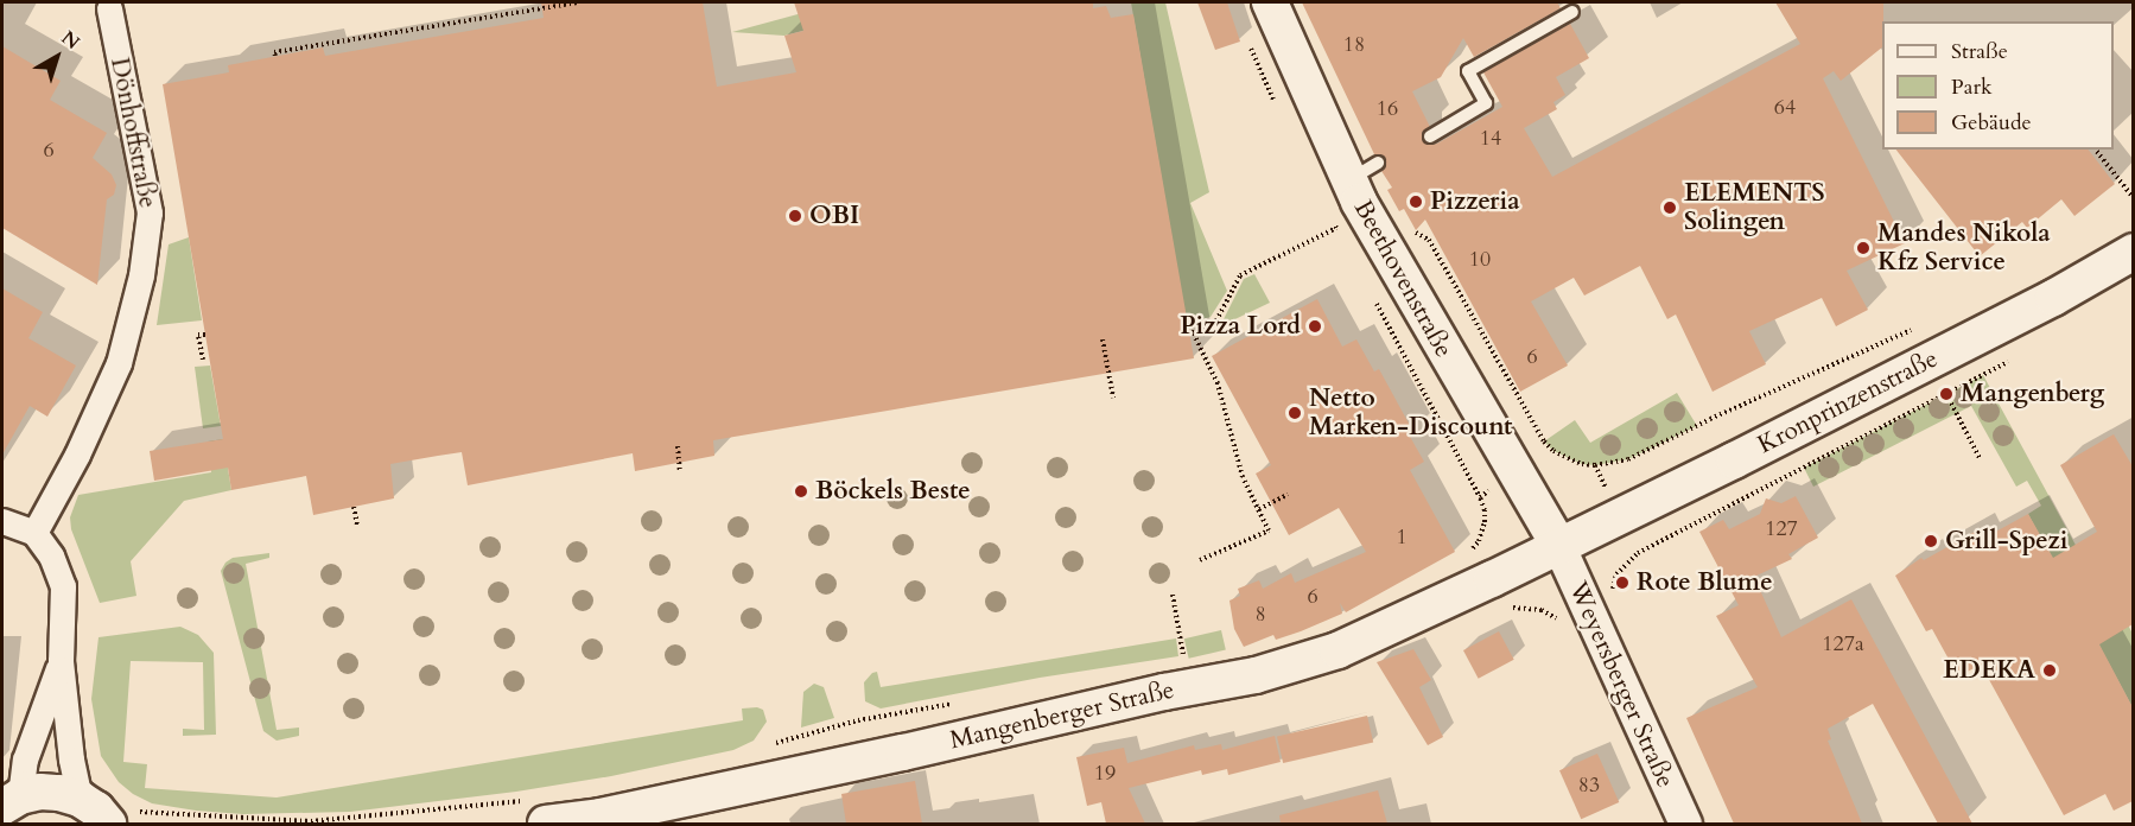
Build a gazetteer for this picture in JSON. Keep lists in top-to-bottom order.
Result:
{
  "streets": {
    "main road": ["Beethovenstraße", "Kronprinzenstraße", "Mangenberger Straße"],
    "street": ["Dönhoffstraße", "Weyersberger Straße"]
  },
  "crossings": [
    ["Beethovenstraße", "Kronprinzenstraße"],
    ["Beethovenstraße", "Weyersberger Straße"],
    ["Beethovenstraße", "Mangenberger Straße"],
    ["Kronprinzenstraße", "Weyersberger Straße"],
    ["Kronprinzenstraße", "Mangenberger Straße"],
    ["Weyersberger Straße", "Mangenberger Straße"]
  ],
  "places": [
    "Pizzeria",
    "ELEMENTS Solingen",
    "OBI",
    "Mandes Nikola Kfz Service",
    "Pizza Lord",
    "Mangenberg",
    "Netto Marken-Discount",
    "Böckels Beste",
    "Grill-Spezi",
    "Rote Blume",
    "EDEKA"
  ],
  "house_numbers": [
    "18",
    "64",
    "16",
    "14",
    "6",
    "10",
    "6",
    "127",
    "1",
    "6",
    "8",
    "127a",
    "19",
    "83"
  ],
  "legend": ["Straße", "Park", "Gebäude"],
  "north": "top right"
}
